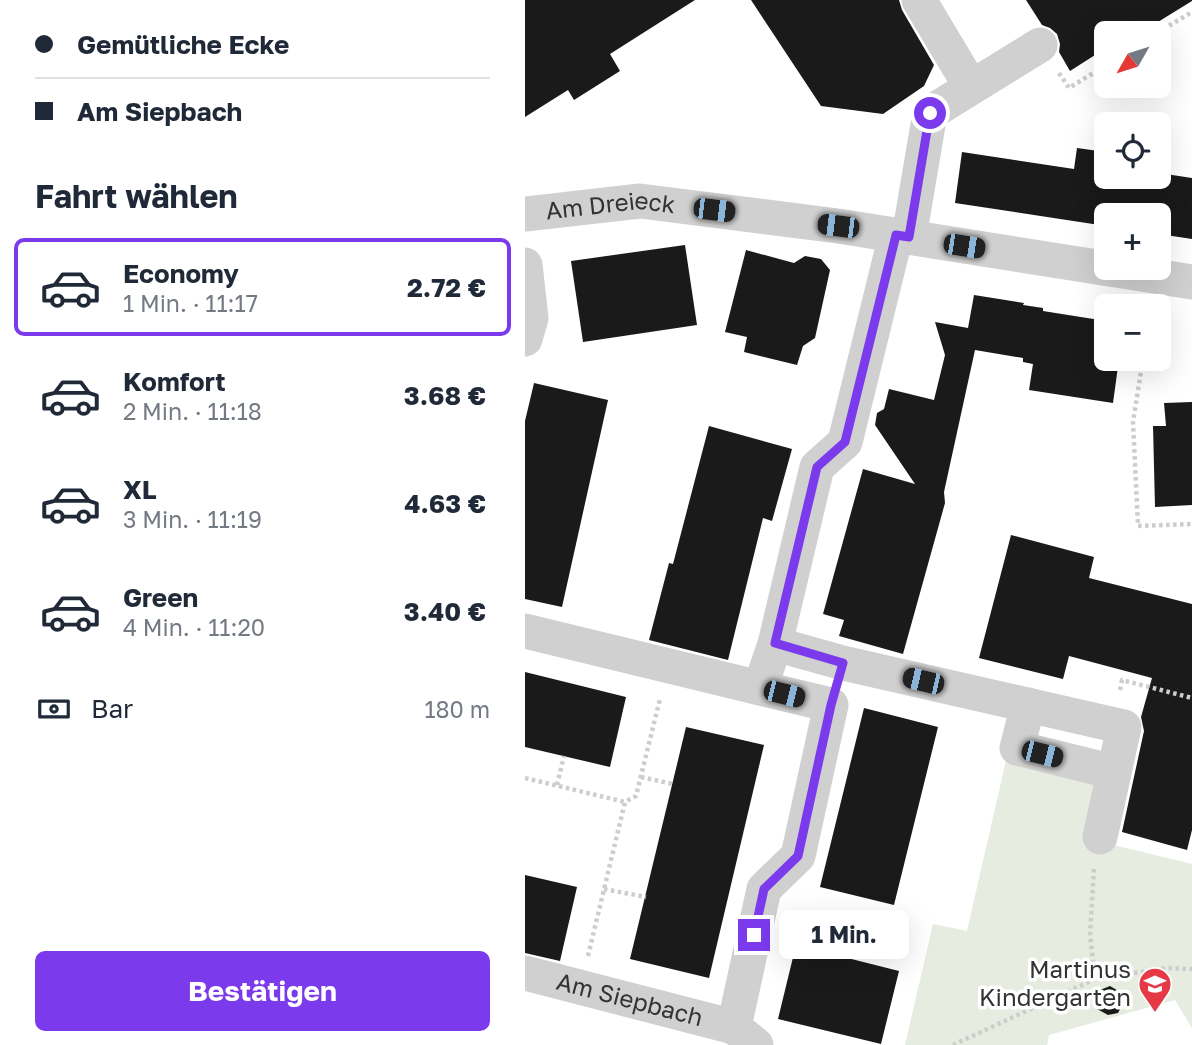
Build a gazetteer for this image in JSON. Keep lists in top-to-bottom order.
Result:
{
  "streets": {
    "street": ["Am Dreieck", "Am Siepbach"]
  },
  "places": {
    "school or university": ["Martinus Kindergarten"]
  },
  "north": "bottom left",
  "page": {
    "banner": ["Gemütliche Ecke", "Am Siepbach"],
    "map_buttons": ["+", "−"],
    "heading": "Fahrt wählen",
    "list": [
      {
        "name": "Economy",
        "note": "1 Min. · 11:17",
        "value": "2.72 €"
      },
      {
        "name": "Komfort",
        "note": "2 Min. · 11:18",
        "value": "3.68 €"
      },
      {
        "name": "XL",
        "note": "3 Min. · 11:19",
        "value": "4.63 €"
      },
      {
        "name": "Green",
        "note": "4 Min. · 11:20",
        "value": "3.40 €"
      }
    ],
    "pay": ["Bar", "180 m"],
    "bubble": "1 Min.",
    "buttons": "Bestätigen"
  }
}
